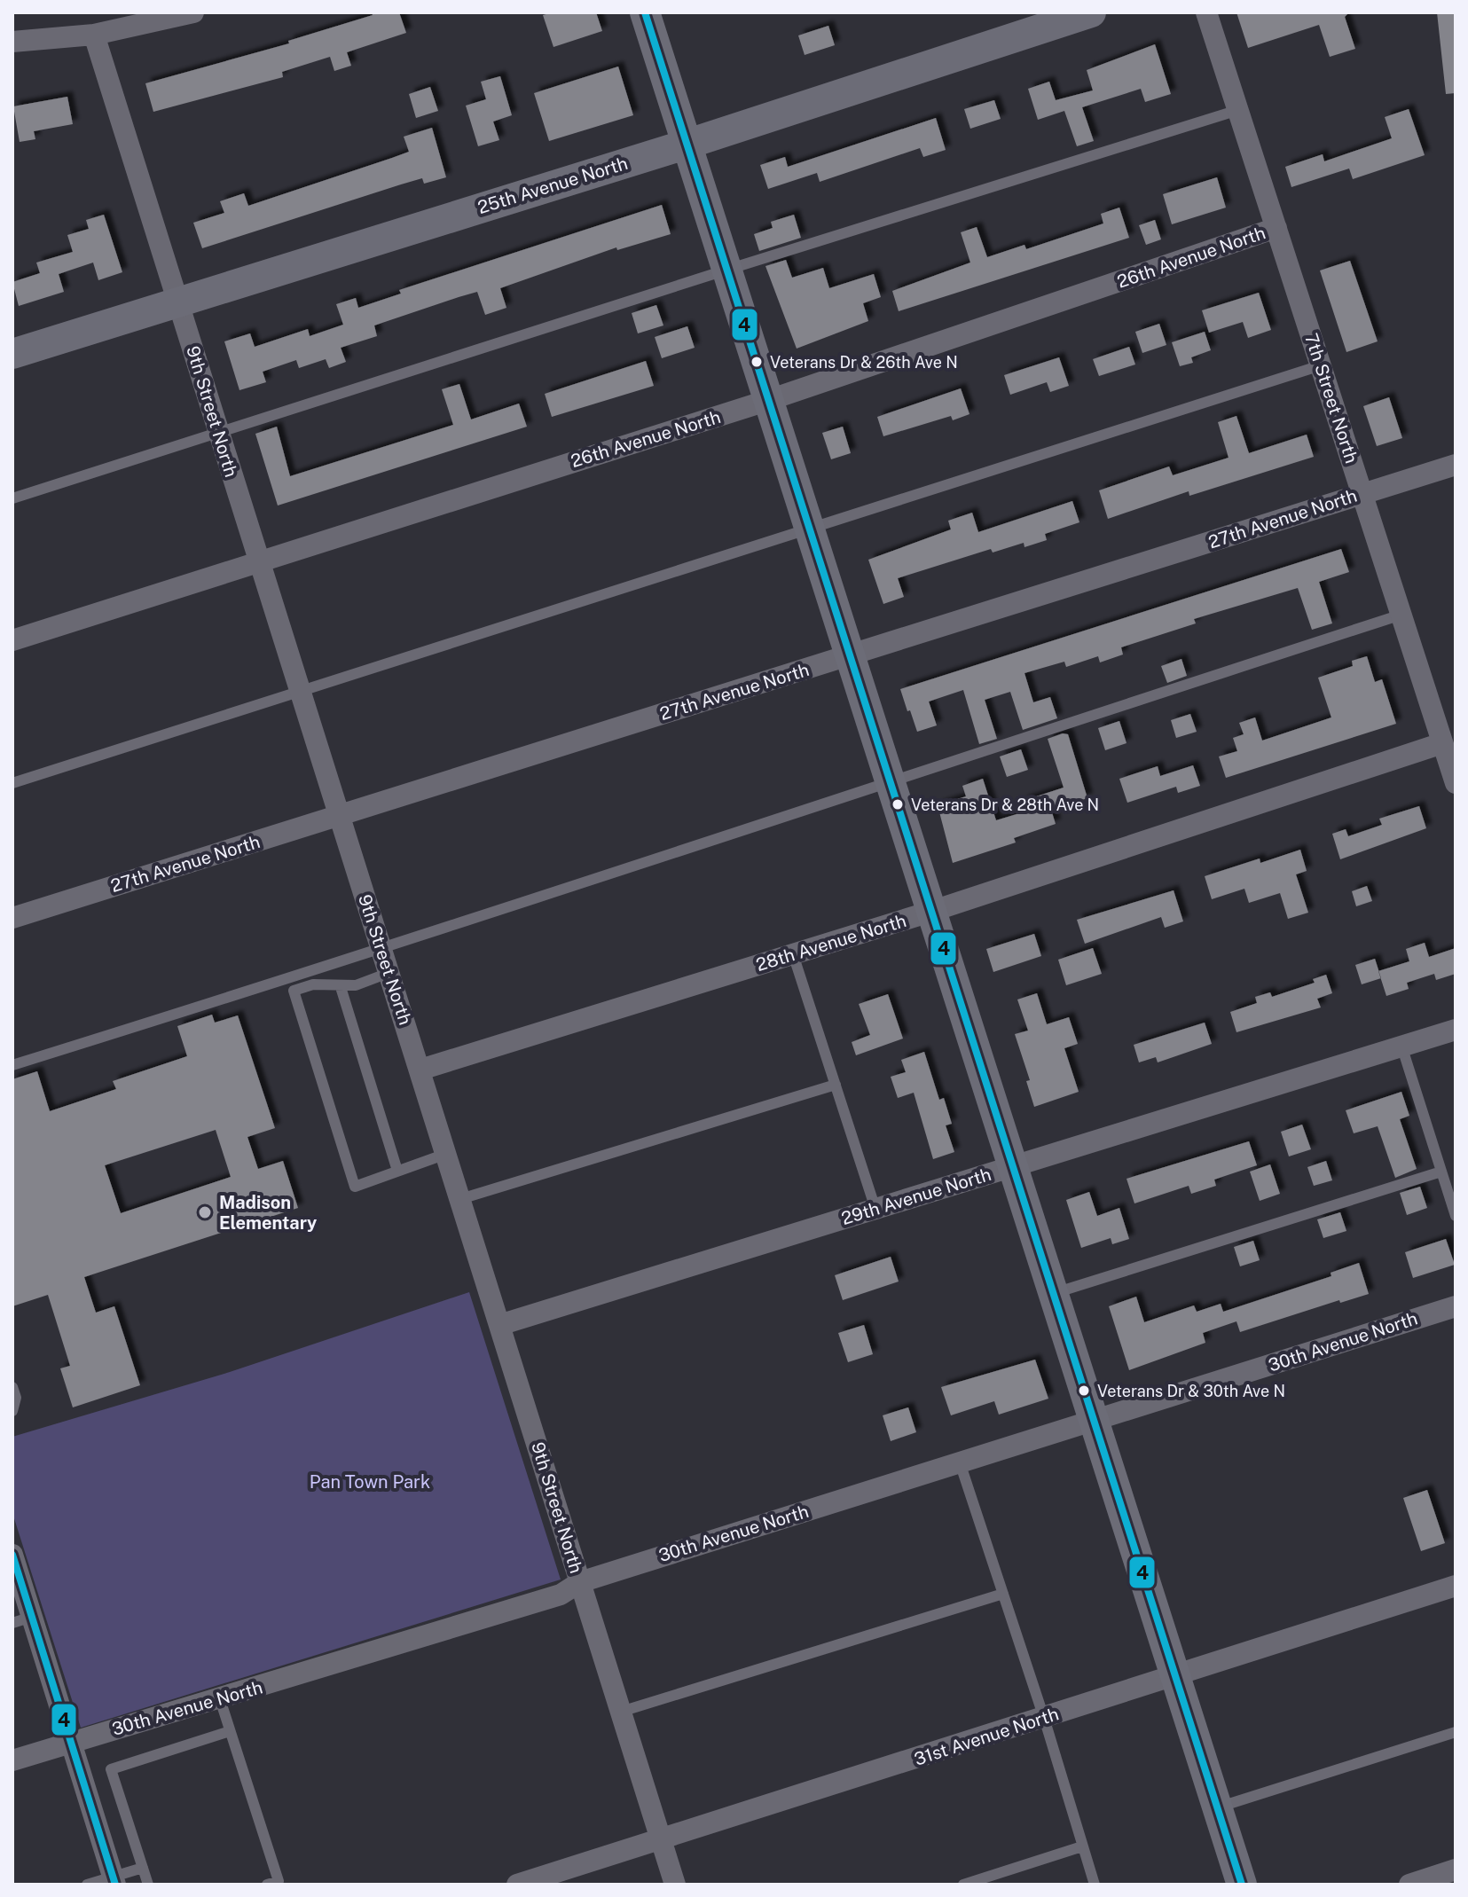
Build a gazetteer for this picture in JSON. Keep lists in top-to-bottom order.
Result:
{
  "streets": {
    "main road": ["25th Avenue North"],
    "street": [
      "26th Avenue North",
      "7th Street North",
      "9th Street North",
      "27th Avenue North",
      "28th Avenue North",
      "29th Avenue North",
      "30th Avenue North",
      "31st Avenue North"
    ]
  },
  "crossings": [
    ["25th Avenue North", "9th Street North"],
    ["26th Avenue North", "7th Street North"],
    ["26th Avenue North", "9th Street North"],
    ["7th Street North", "27th Avenue North"],
    ["7th Street North", "28th Avenue North"],
    ["9th Street North", "27th Avenue North"],
    ["9th Street North", "28th Avenue North"],
    ["9th Street North", "29th Avenue North"],
    ["9th Street North", "30th Avenue North"],
    ["9th Street North", "31st Avenue North"]
  ],
  "parks": ["Pan Town Park"],
  "places": [
    "Veterans Dr & 26th Ave N",
    "Veterans Dr & 28th Ave N",
    "Madison Elementary",
    "Veterans Dr & 30th Ave N"
  ],
  "lines": ["transit line 4"]
}
